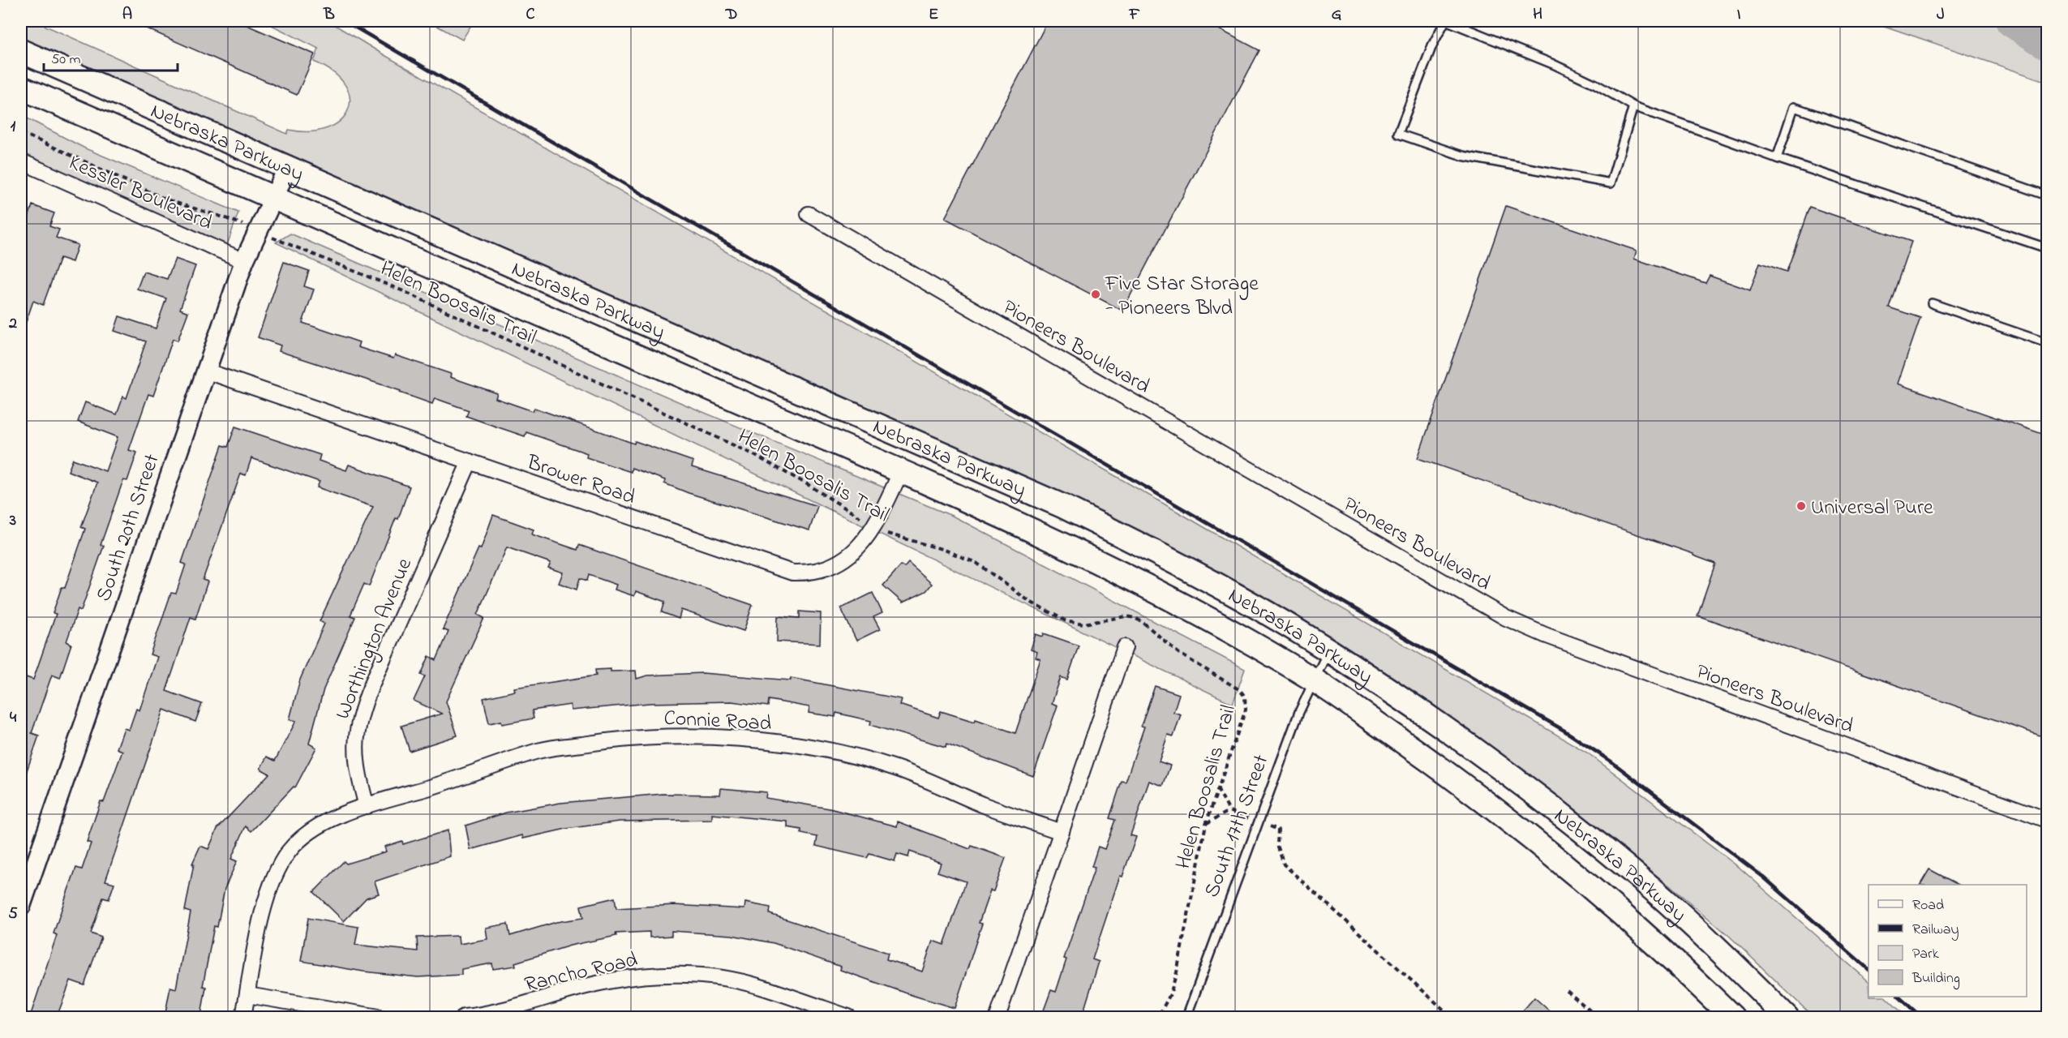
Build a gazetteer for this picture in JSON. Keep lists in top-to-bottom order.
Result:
{
  "streets": {
    "main road": ["Nebraska Parkway"],
    "street": [
      "Kessler Boulevard",
      "Pioneers Boulevard",
      "Brower Road",
      "South 20th Street",
      "Worthington Avenue",
      "Connie Road",
      "Rancho Road"
    ],
    "lane": ["South 17th Street"],
    "path": ["Helen Boosalis Trail"]
  },
  "crossings": [
    ["Nebraska Parkway", "Brower Road"],
    ["Nebraska Parkway", "South 20th Street"],
    ["Nebraska Parkway", "South 17th Street"],
    ["Kessler Boulevard", "South 20th Street"],
    ["Helen Boosalis Trail", "Brower Road"],
    ["Helen Boosalis Trail", "South 20th Street"],
    ["Brower Road", "South 20th Street"],
    ["Brower Road", "Worthington Avenue"],
    ["Worthington Avenue", "Connie Road"]
  ],
  "places": ["Five Star Storage - Pioneers Blvd", "Universal Pure"],
  "legend": [
    "Road",
    "Railway",
    "Park",
    "Building"
  ],
  "scale_bar": "50 m",
  "grid": {
    "columns": [
      "A",
      "B",
      "C",
      "D",
      "E",
      "F",
      "G",
      "H",
      "I",
      "J"
    ],
    "rows": [
      "1",
      "2",
      "3",
      "4",
      "5"
    ]
  }
}
